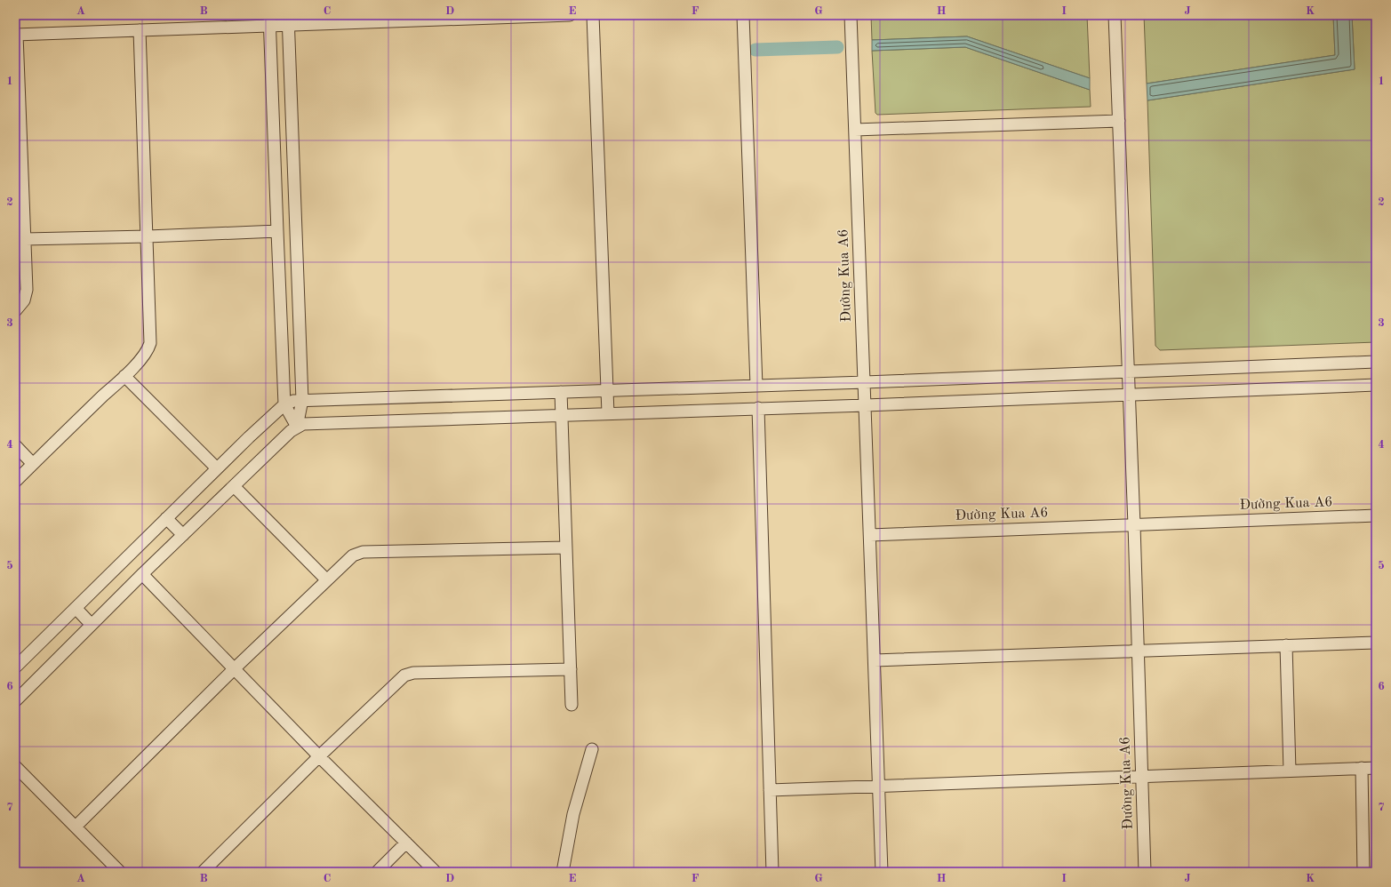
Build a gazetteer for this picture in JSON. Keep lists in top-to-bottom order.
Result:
{
  "streets": {
    "street": ["Đường Kua A6"]
  },
  "grid": {
    "columns": [
      "A",
      "B",
      "C",
      "D",
      "E",
      "F",
      "G",
      "H",
      "I",
      "J",
      "K"
    ],
    "rows": [
      "1",
      "2",
      "3",
      "4",
      "5",
      "6",
      "7"
    ]
  }
}
